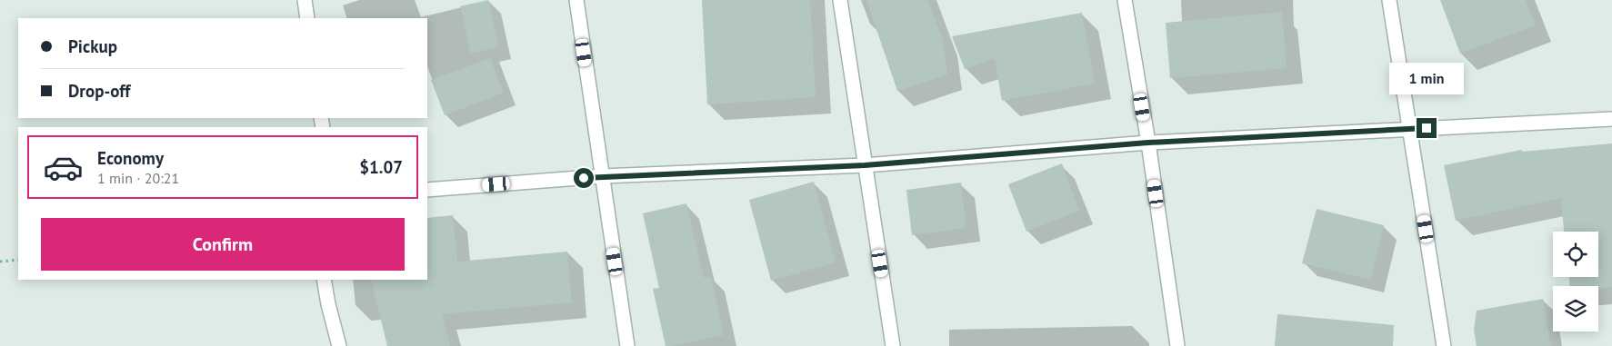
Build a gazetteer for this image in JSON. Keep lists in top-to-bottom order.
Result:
{
  "page": {
    "banner": ["Pickup", "Drop-off"],
    "bubble": "1 min",
    "list": [
      {
        "name": "Economy",
        "note": "1 min · 20:21",
        "value": "$1.07"
      }
    ],
    "buttons": "Confirm"
  }
}
